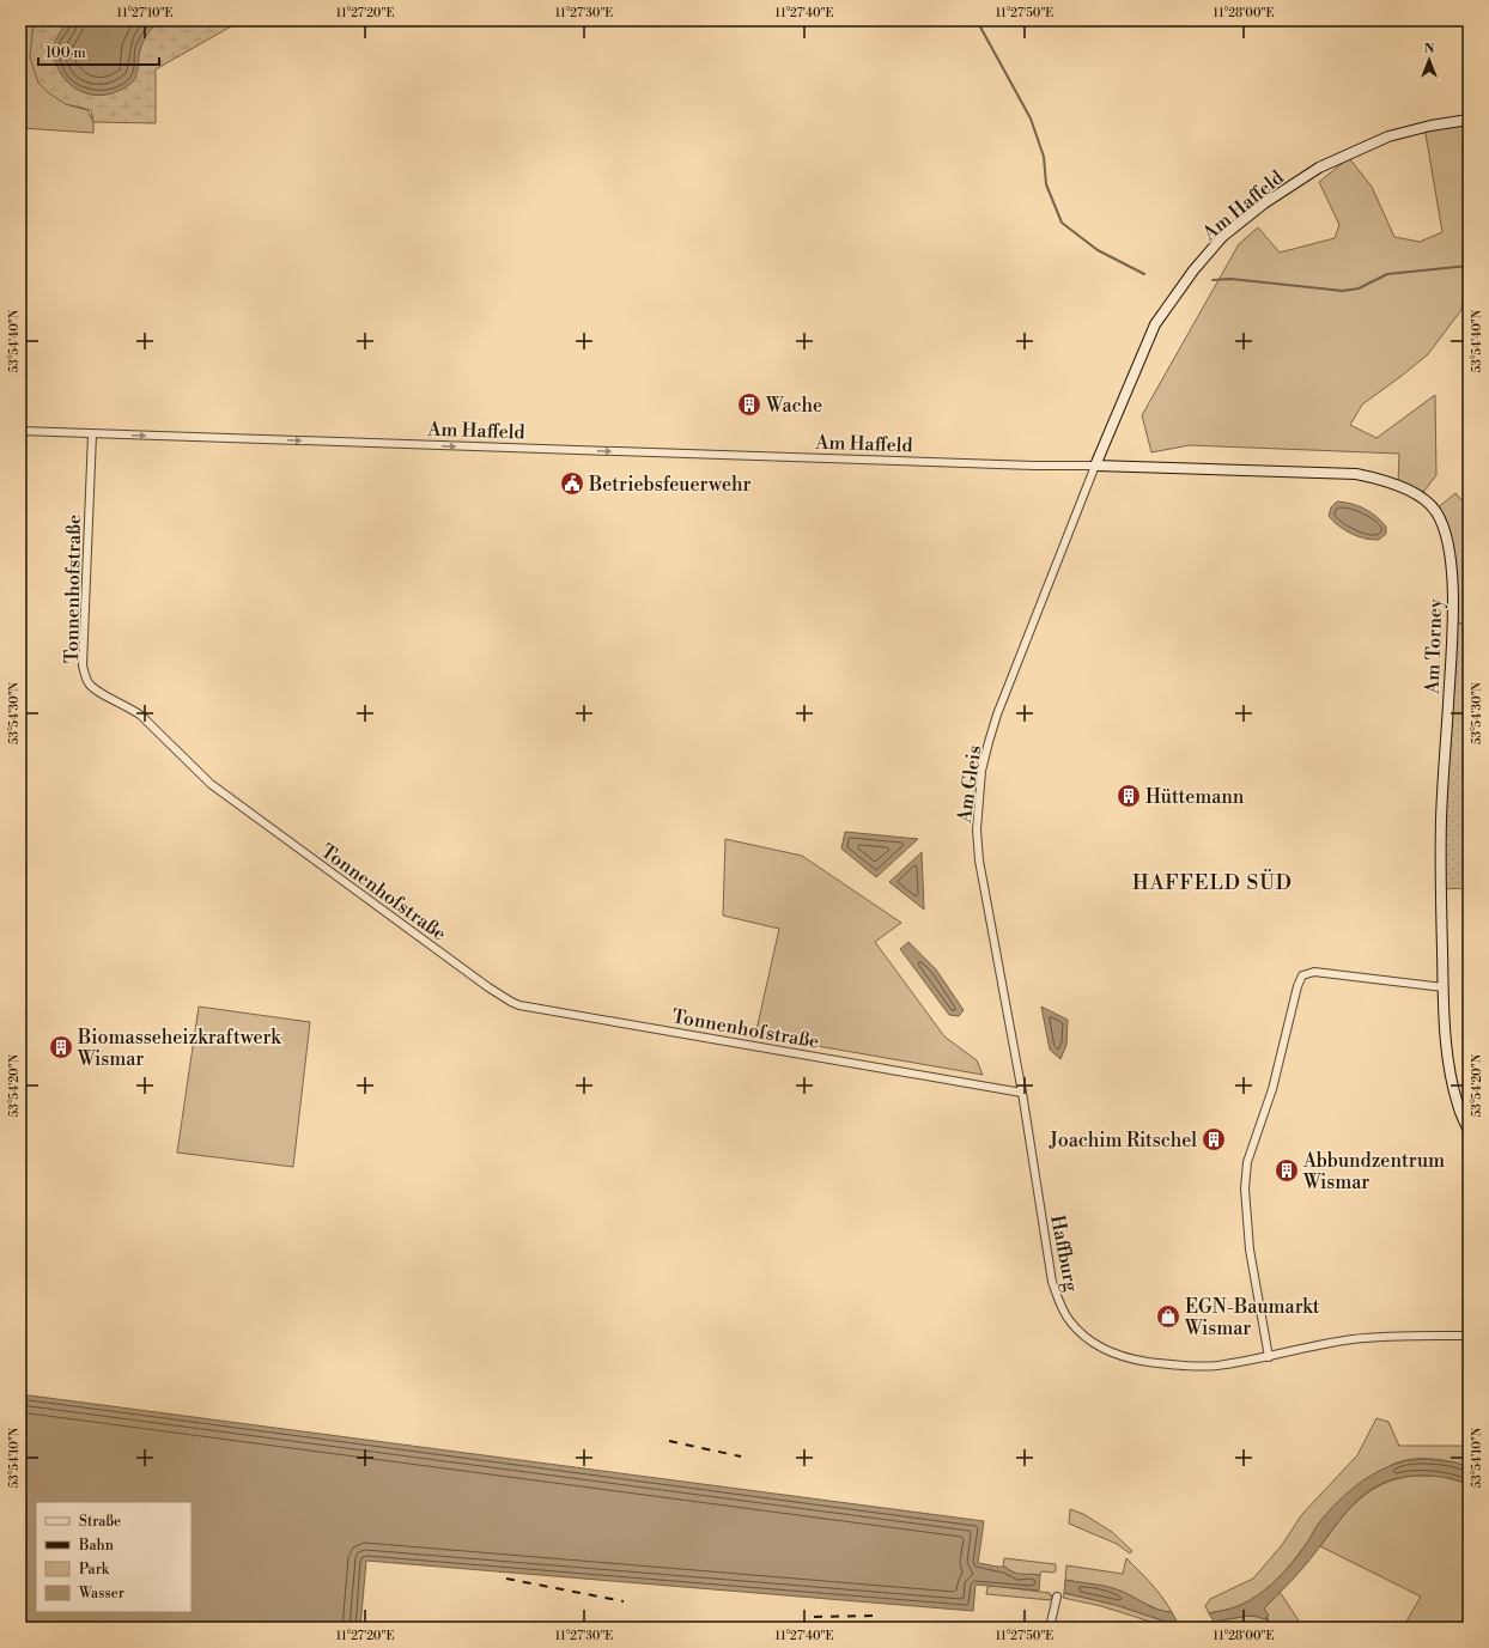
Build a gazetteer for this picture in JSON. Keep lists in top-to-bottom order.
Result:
{
  "streets": {
    "street": [
      "Am Haffeld",
      "Tonnenhofstraße",
      "Am Torney",
      "Am Gleis",
      "Haffburg"
    ]
  },
  "crossings": [
    ["Am Haffeld", "Tonnenhofstraße"],
    ["Am Haffeld", "Am Torney"],
    ["Am Haffeld", "Am Gleis"],
    ["Tonnenhofstraße", "Am Gleis"],
    ["Tonnenhofstraße", "Haffburg"],
    ["Am Torney", "Am Gleis"],
    ["Am Gleis", "Haffburg"]
  ],
  "one_way": ["Am Haffeld"],
  "districts": ["HAFFELD SÜD"],
  "places": {
    "building": [
      "Wache",
      "Hüttemann",
      "Biomasseheizkraftwerk Wismar",
      "Joachim Ritschel",
      "Abbundzentrum Wismar"
    ],
    "public building": ["Betriebsfeuerwehr"],
    "shop": ["EGN-Baumarkt Wismar"]
  },
  "legend": [
    "Straße",
    "Bahn",
    "Park",
    "Wasser"
  ],
  "scale_bar": "100 m",
  "north": "top",
  "coordinates": [
    "11°27'10\"E",
    "11°27'20\"E",
    "11°27'30\"E",
    "11°27'40\"E",
    "11°27'50\"E",
    "11°28'00\"E",
    "53°54'40\"N",
    "53°54'30\"N",
    "53°54'20\"N",
    "53°54'10\"N"
  ]
}
